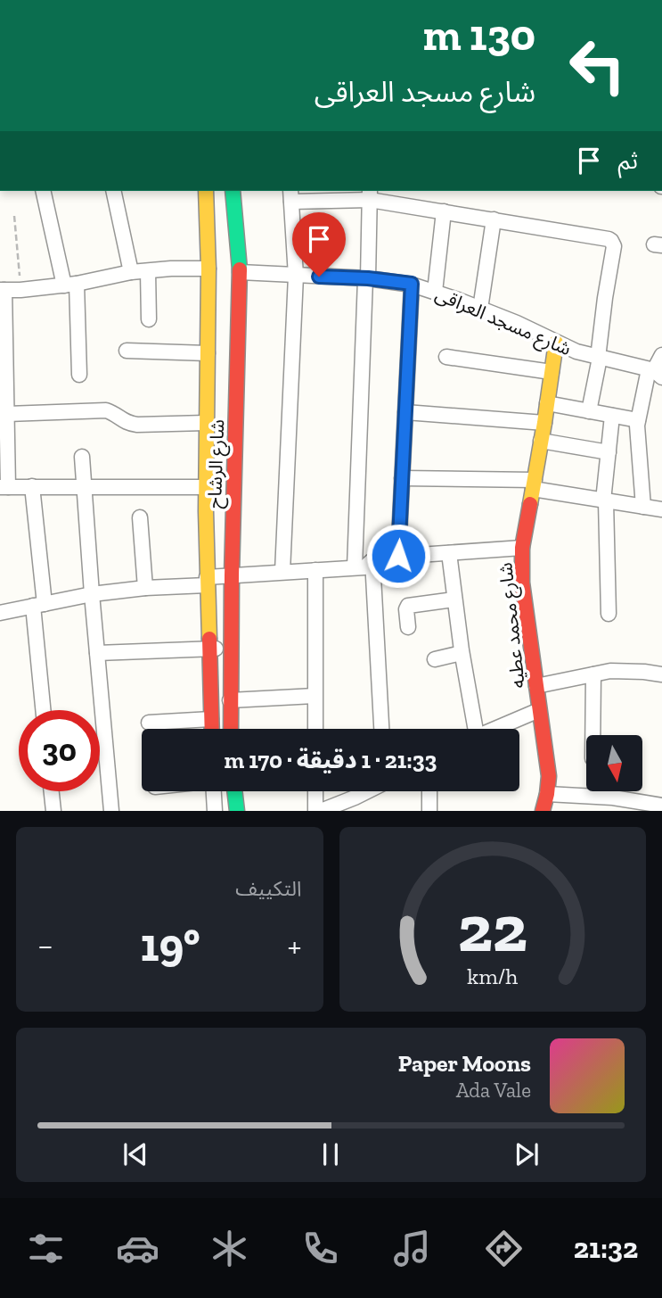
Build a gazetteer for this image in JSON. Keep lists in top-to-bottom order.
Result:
{
  "streets": {
    "street": ["شارع مسجد العراقى", "شارع الرشاح", "شارع محمد عطيه"]
  },
  "crossings": [
    ["شارع مسجد العراقى", "شارع الرشاح"],
    ["شارع مسجد العراقى", "شارع محمد عطيه"]
  ],
  "north": "bottom",
  "page": {
    "turn": ["130 m", "شارع مسجد العراقى"],
    "then": "ثم",
    "limit": "30",
    "trip": "21:33 · 1 دقيقة · 170 m",
    "tile": "التكييف",
    "heat": ["−", "19°", "+"],
    "song": ["Paper Moons", "Ada Vale"],
    "tabs": "21:32",
    "gauge": ["22", "km/h"]
  }
}
